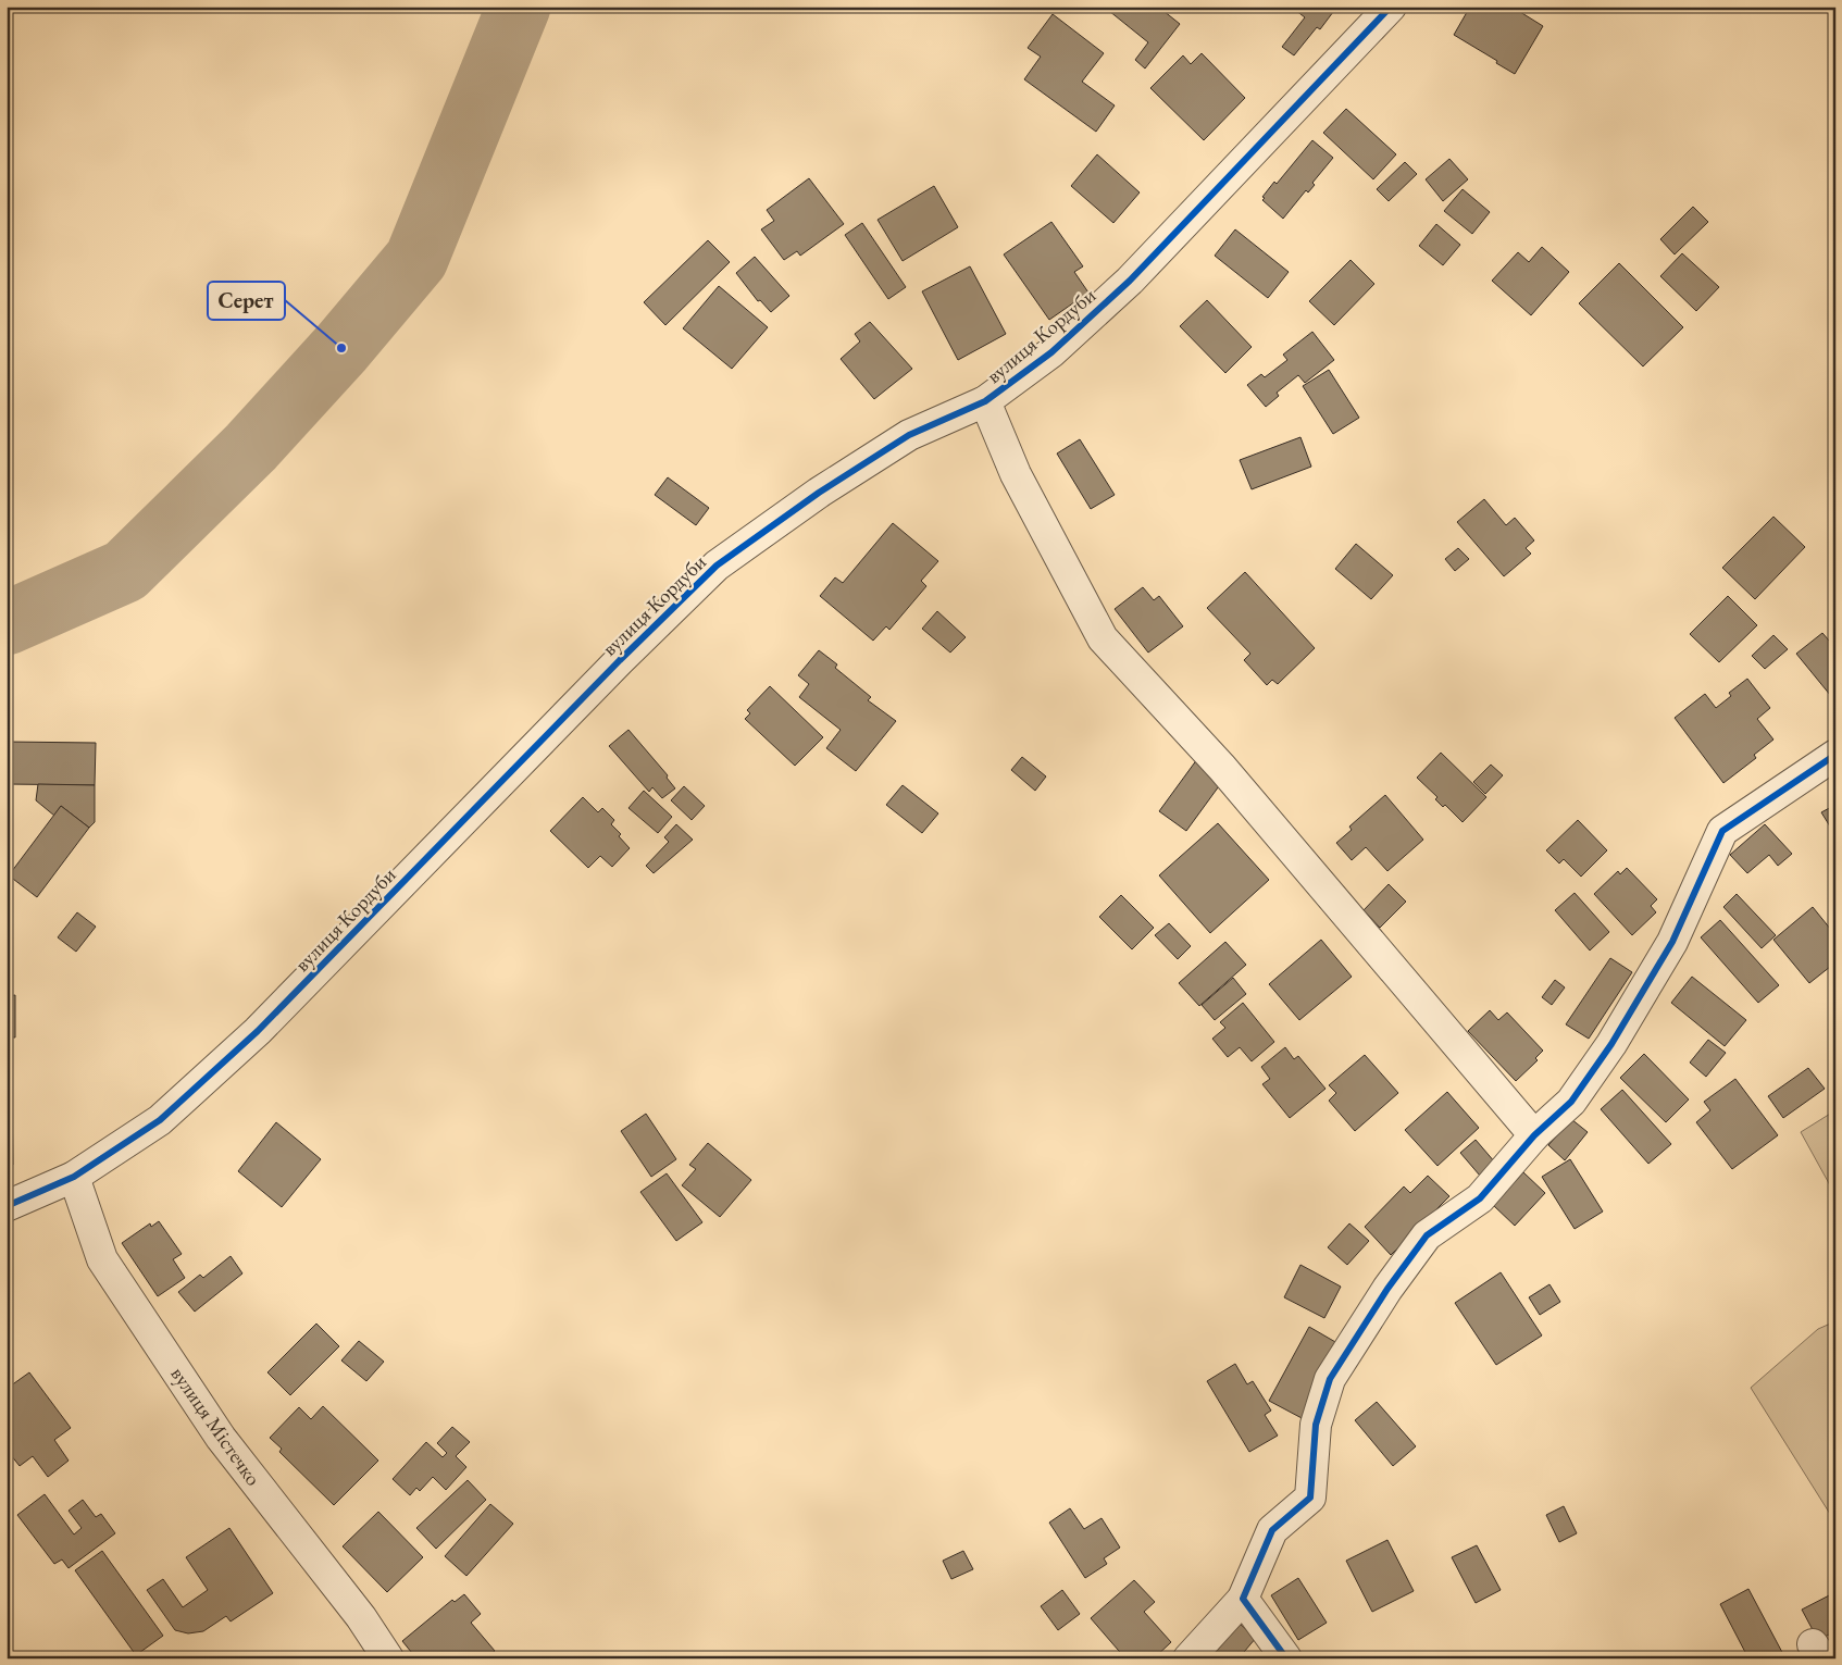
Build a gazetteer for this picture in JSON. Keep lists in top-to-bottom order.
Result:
{
  "streets": {
    "street": ["вулиця Кордуби", "вулиця Містечко"]
  },
  "crossings": [
    ["вулиця Кордуби", "вулиця Містечко"]
  ],
  "places": ["Серет"]
}
